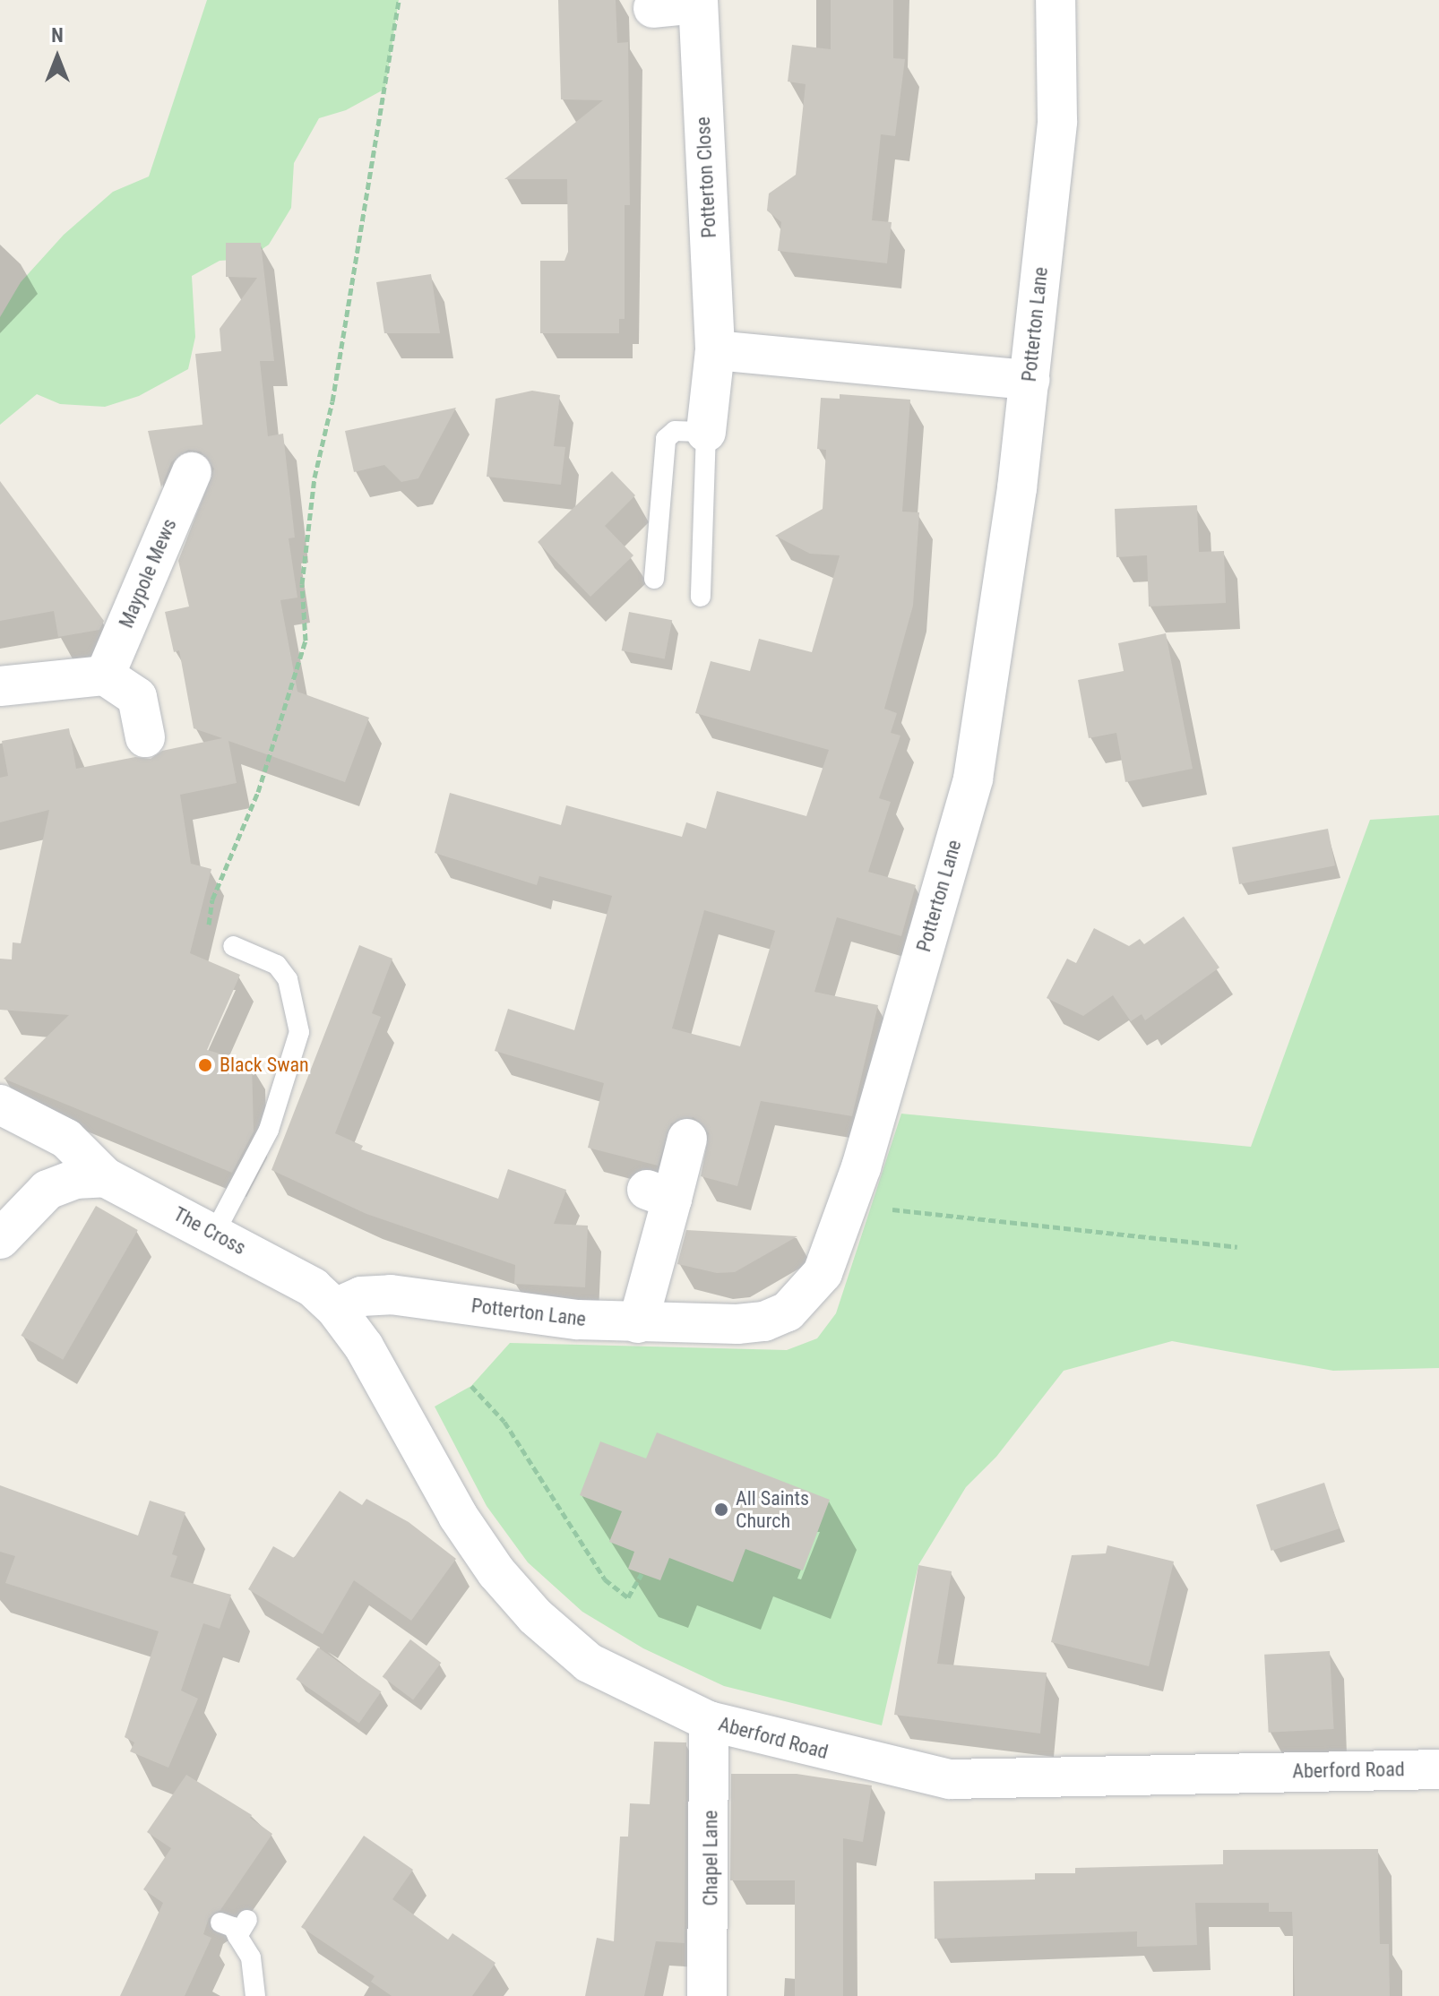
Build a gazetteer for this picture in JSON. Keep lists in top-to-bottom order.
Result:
{
  "streets": {
    "street": [
      "Potterton Close",
      "Potterton Lane",
      "Maypole Mews",
      "The Cross",
      "Aberford Road",
      "Chapel Lane"
    ]
  },
  "crossings": [
    ["Potterton Lane", "The Cross"],
    ["Potterton Lane", "Aberford Road"],
    ["The Cross", "Aberford Road"],
    ["Aberford Road", "Chapel Lane"]
  ],
  "places": ["Black Swan", "All Saints Church"],
  "north": "top"
}
